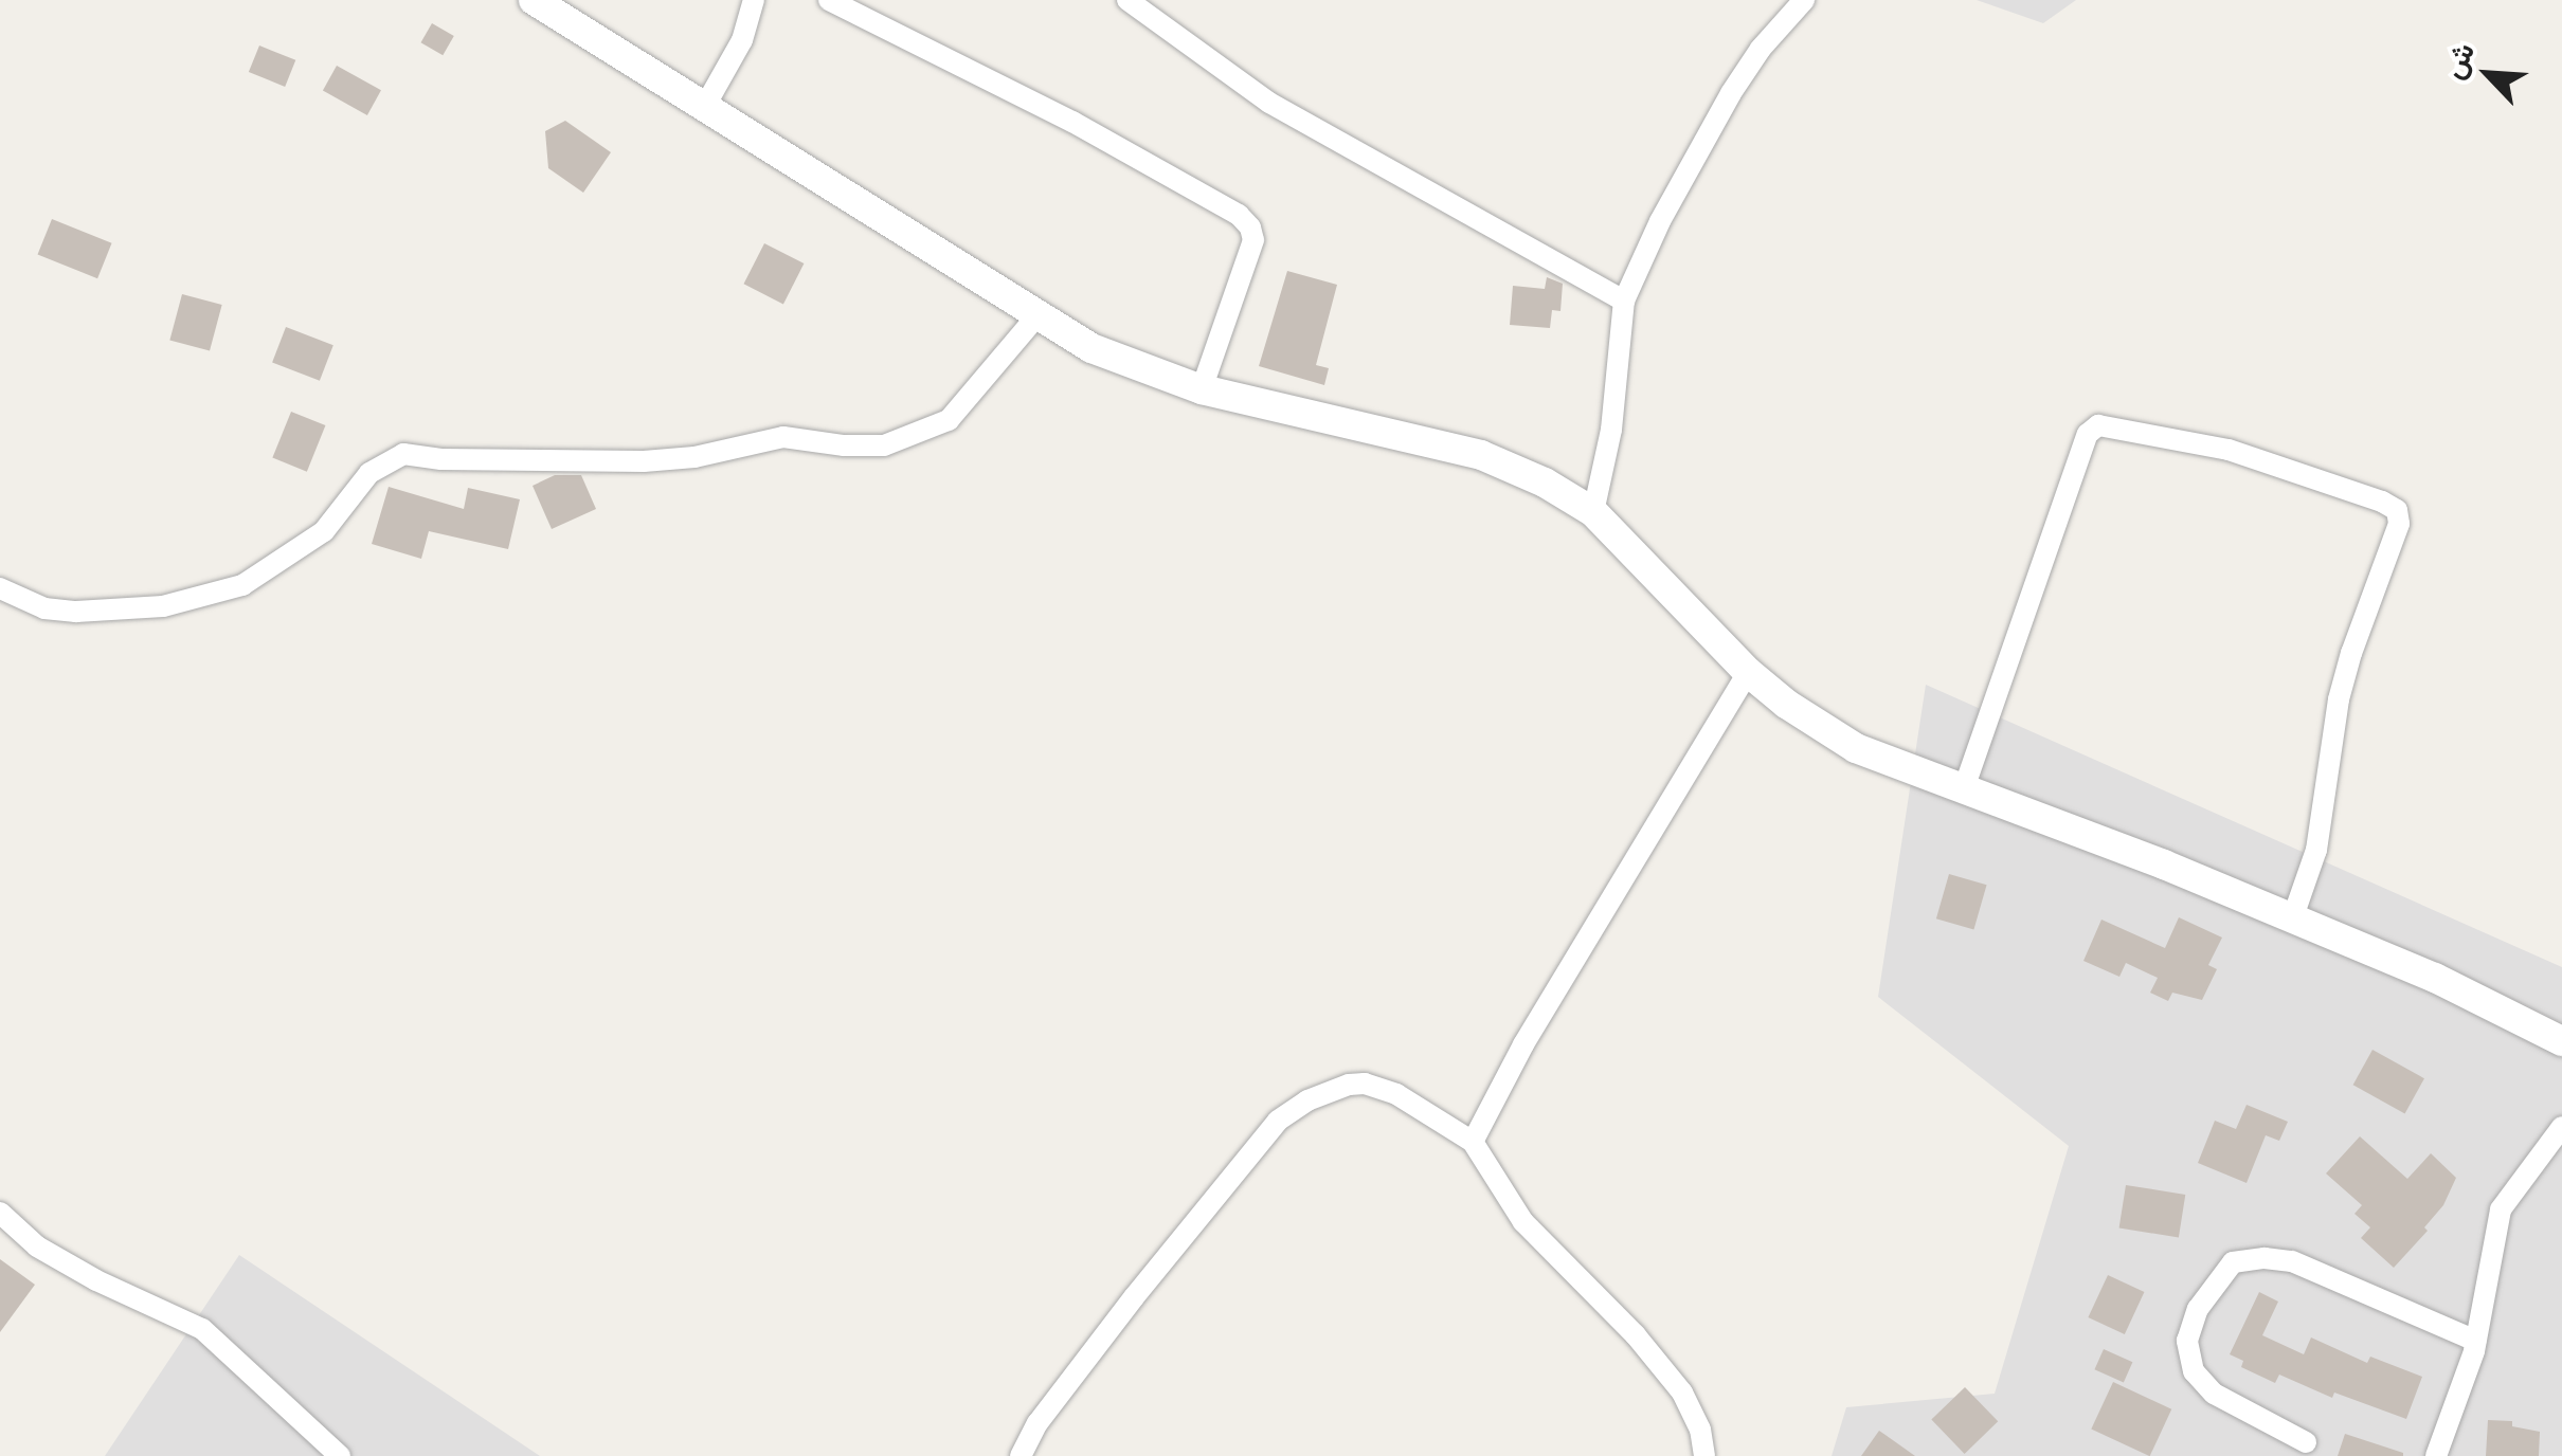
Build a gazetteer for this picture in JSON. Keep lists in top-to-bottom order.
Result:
{
  "north": "top left"
}
